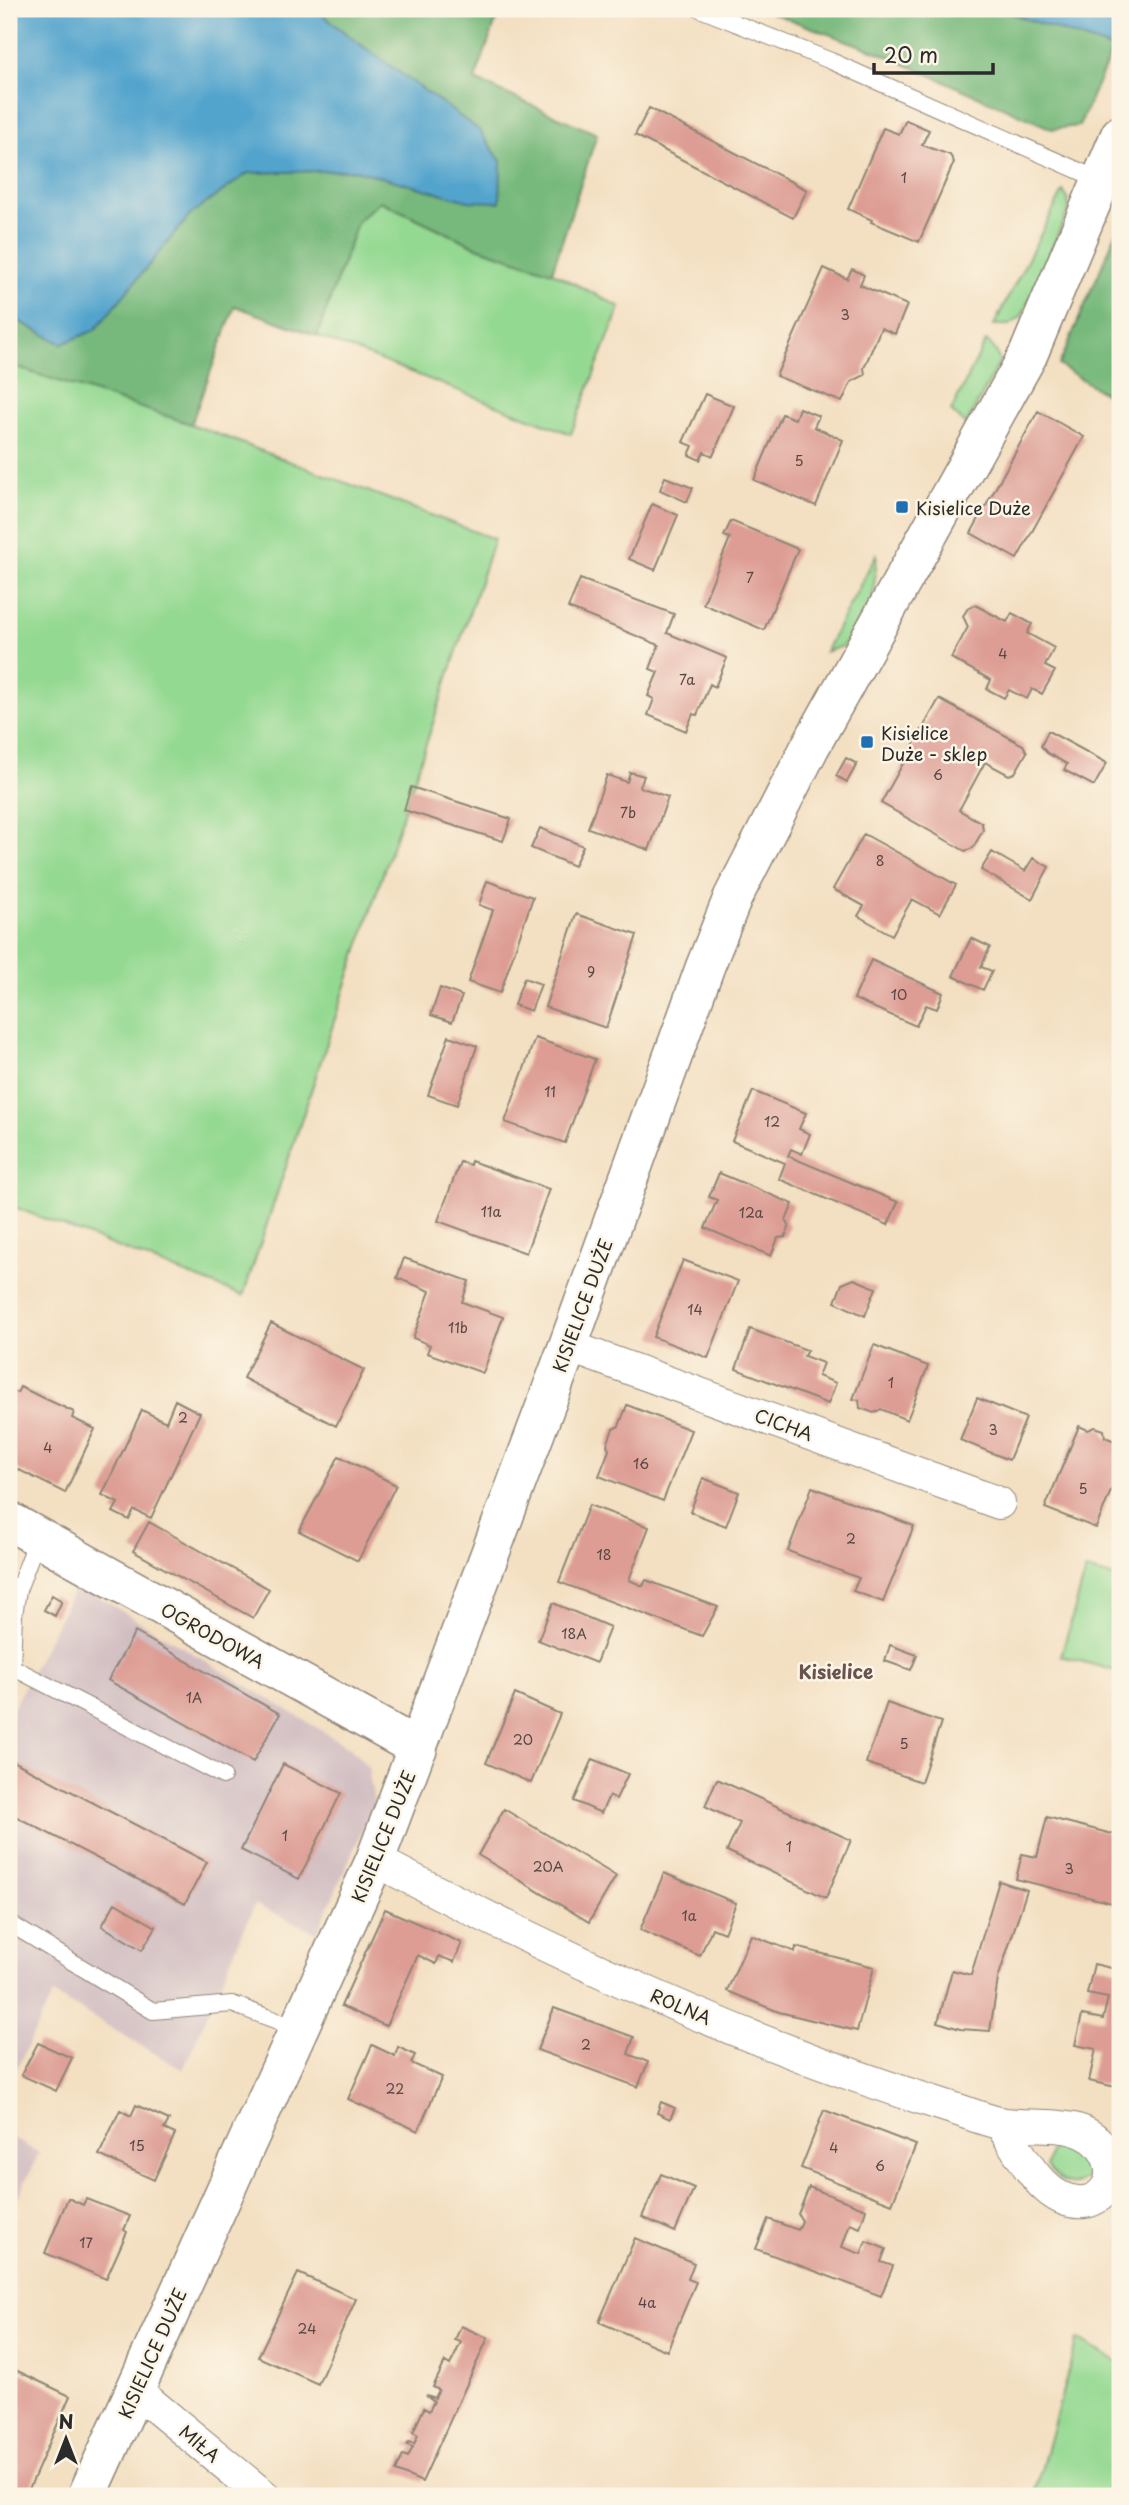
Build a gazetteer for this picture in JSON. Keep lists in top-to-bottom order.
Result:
{
  "streets": {
    "street": [
      "KISIELICE DUŻE",
      "CICHA",
      "OGRODOWA",
      "ROLNA",
      "MIŁA"
    ]
  },
  "crossings": [
    ["KISIELICE DUŻE", "CICHA"],
    ["KISIELICE DUŻE", "OGRODOWA"],
    ["KISIELICE DUŻE", "ROLNA"],
    ["KISIELICE DUŻE", "MIŁA"]
  ],
  "districts": ["Kisielice"],
  "places": {
    "transit": ["Kisielice Duże", "Kisielice Duże - sklep"]
  },
  "house_numbers": [
    "1",
    "3",
    "5",
    "7",
    "4",
    "7a",
    "6",
    "7b",
    "8",
    "9",
    "10",
    "11",
    "12",
    "11a",
    "12a",
    "14",
    "11b",
    "1",
    "2",
    "3",
    "4",
    "16",
    "5",
    "2",
    "18",
    "18A",
    "1A",
    "20",
    "5",
    "1",
    "1",
    "20A",
    "3",
    "1a",
    "2",
    "22",
    "15",
    "4",
    "6",
    "17",
    "4a",
    "24"
  ],
  "scale_bar": "20 m",
  "north": "top"
}
